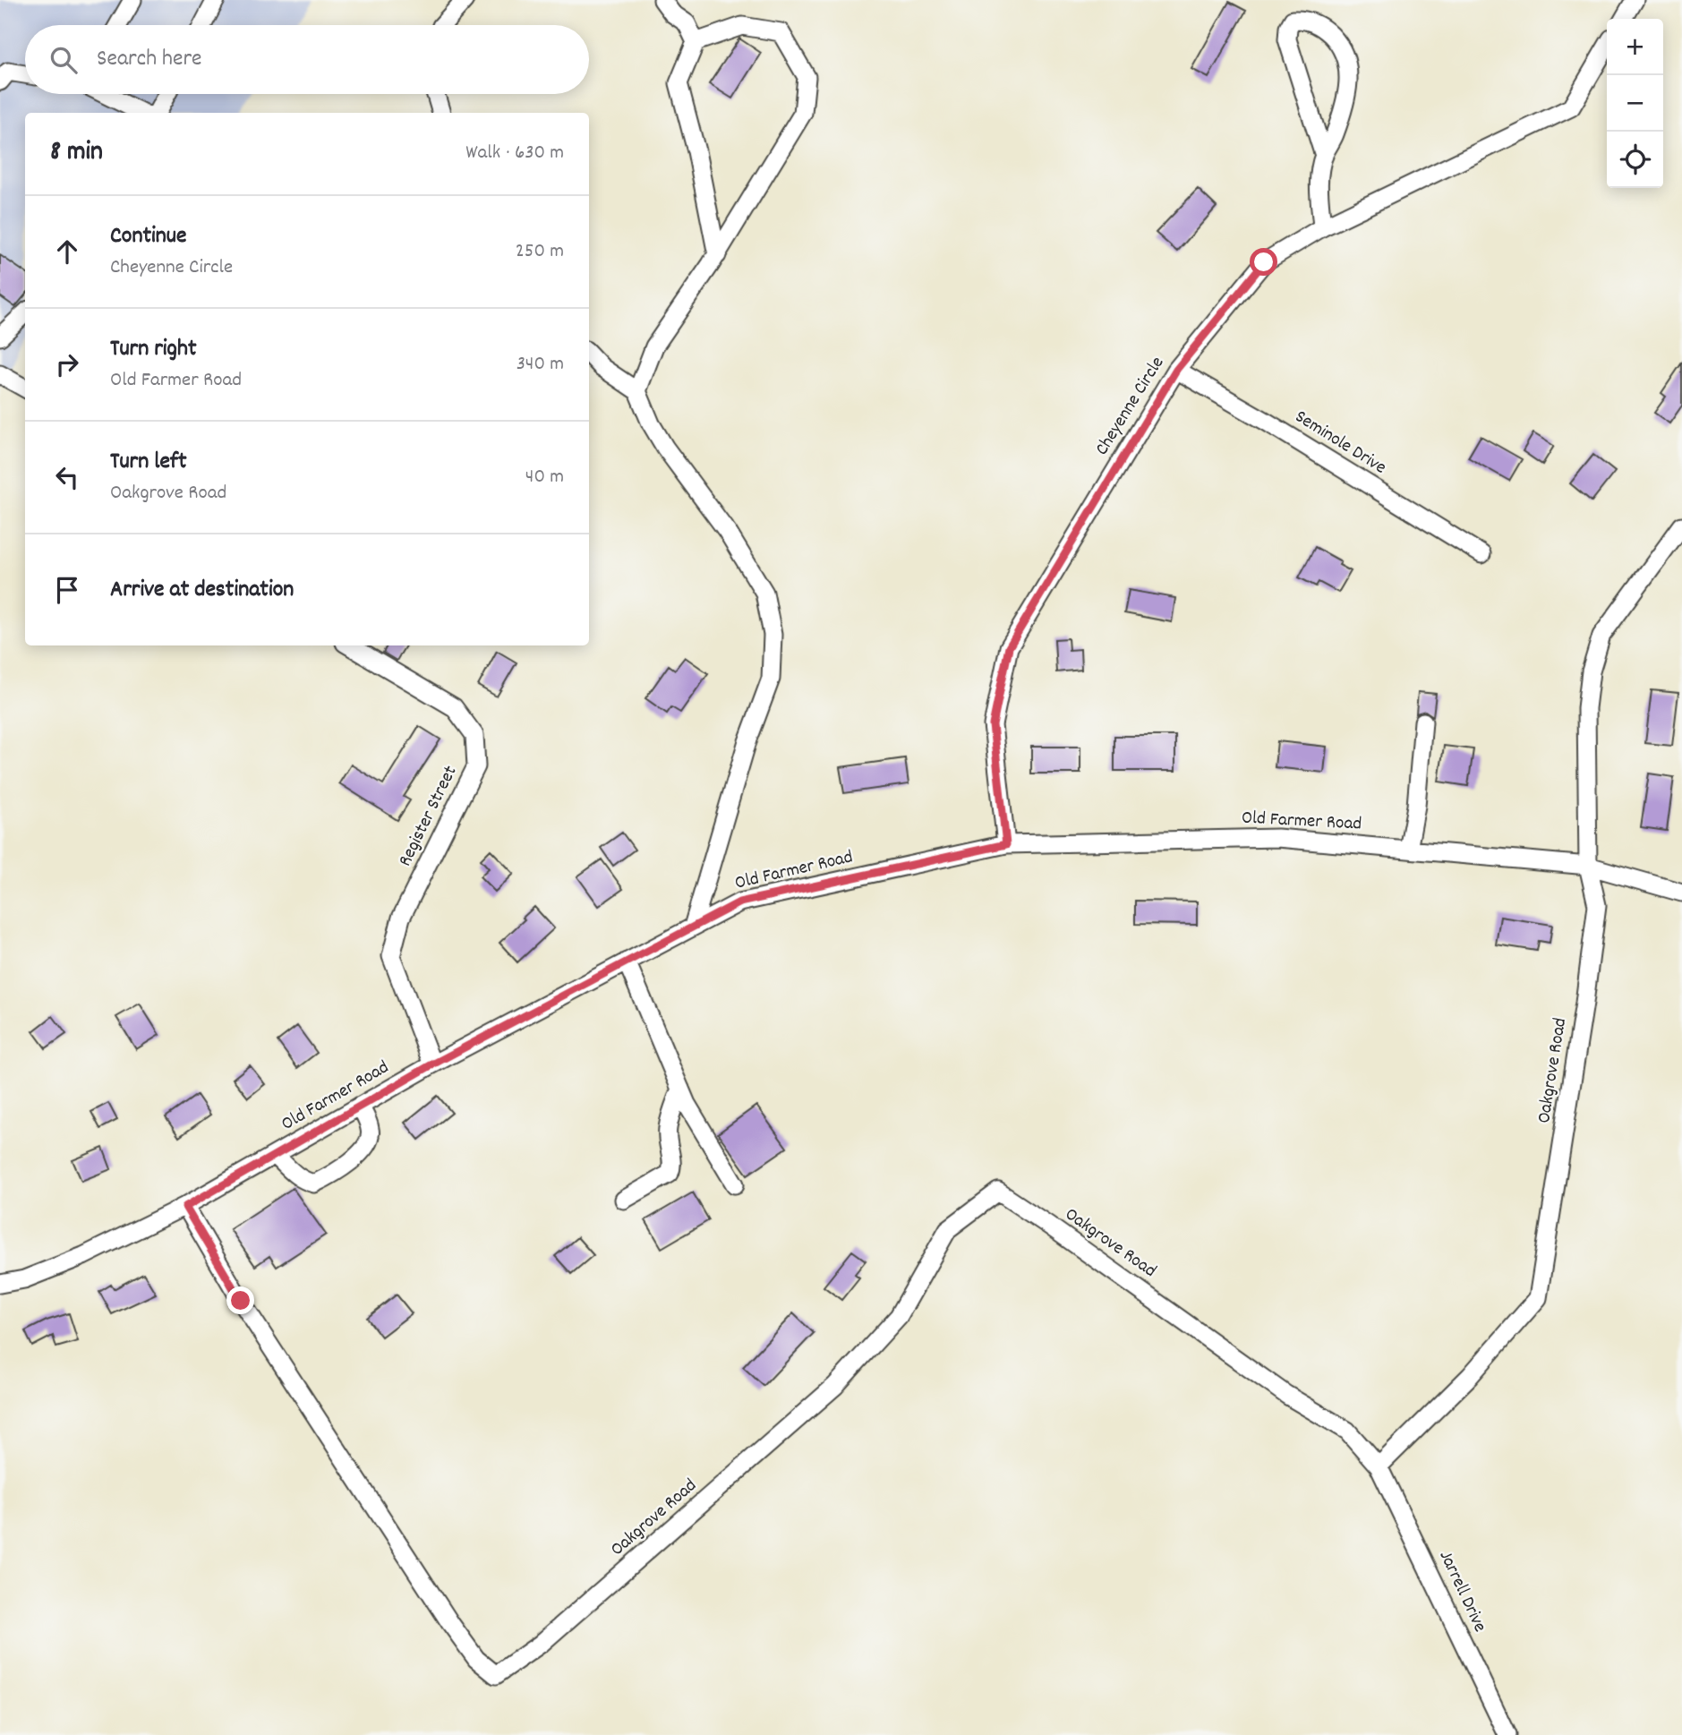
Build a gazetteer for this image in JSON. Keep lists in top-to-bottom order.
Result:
{
  "streets": {
    "street": [
      "Cheyenne Circle",
      "Seminole Drive",
      "Register Street",
      "Old Farmer Road",
      "Oakgrove Road",
      "Jarrell Drive"
    ]
  },
  "crossings": [
    ["Cheyenne Circle", "Seminole Drive"],
    ["Cheyenne Circle", "Old Farmer Road"],
    ["Register Street", "Old Farmer Road"],
    ["Old Farmer Road", "Oakgrove Road"],
    ["Oakgrove Road", "Jarrell Drive"]
  ],
  "page": {
    "map_buttons": ["+", "−"],
    "search": "Search here",
    "heading": ["8 min", "Walk · 630 m"],
    "list": [
      ["Continue", "Cheyenne Circle", "250 m"],
      ["Turn right", "Old Farmer Road", "340 m"],
      ["Turn left", "Oakgrove Road", "40 m"],
      "Arrive at destination"
    ]
  }
}
